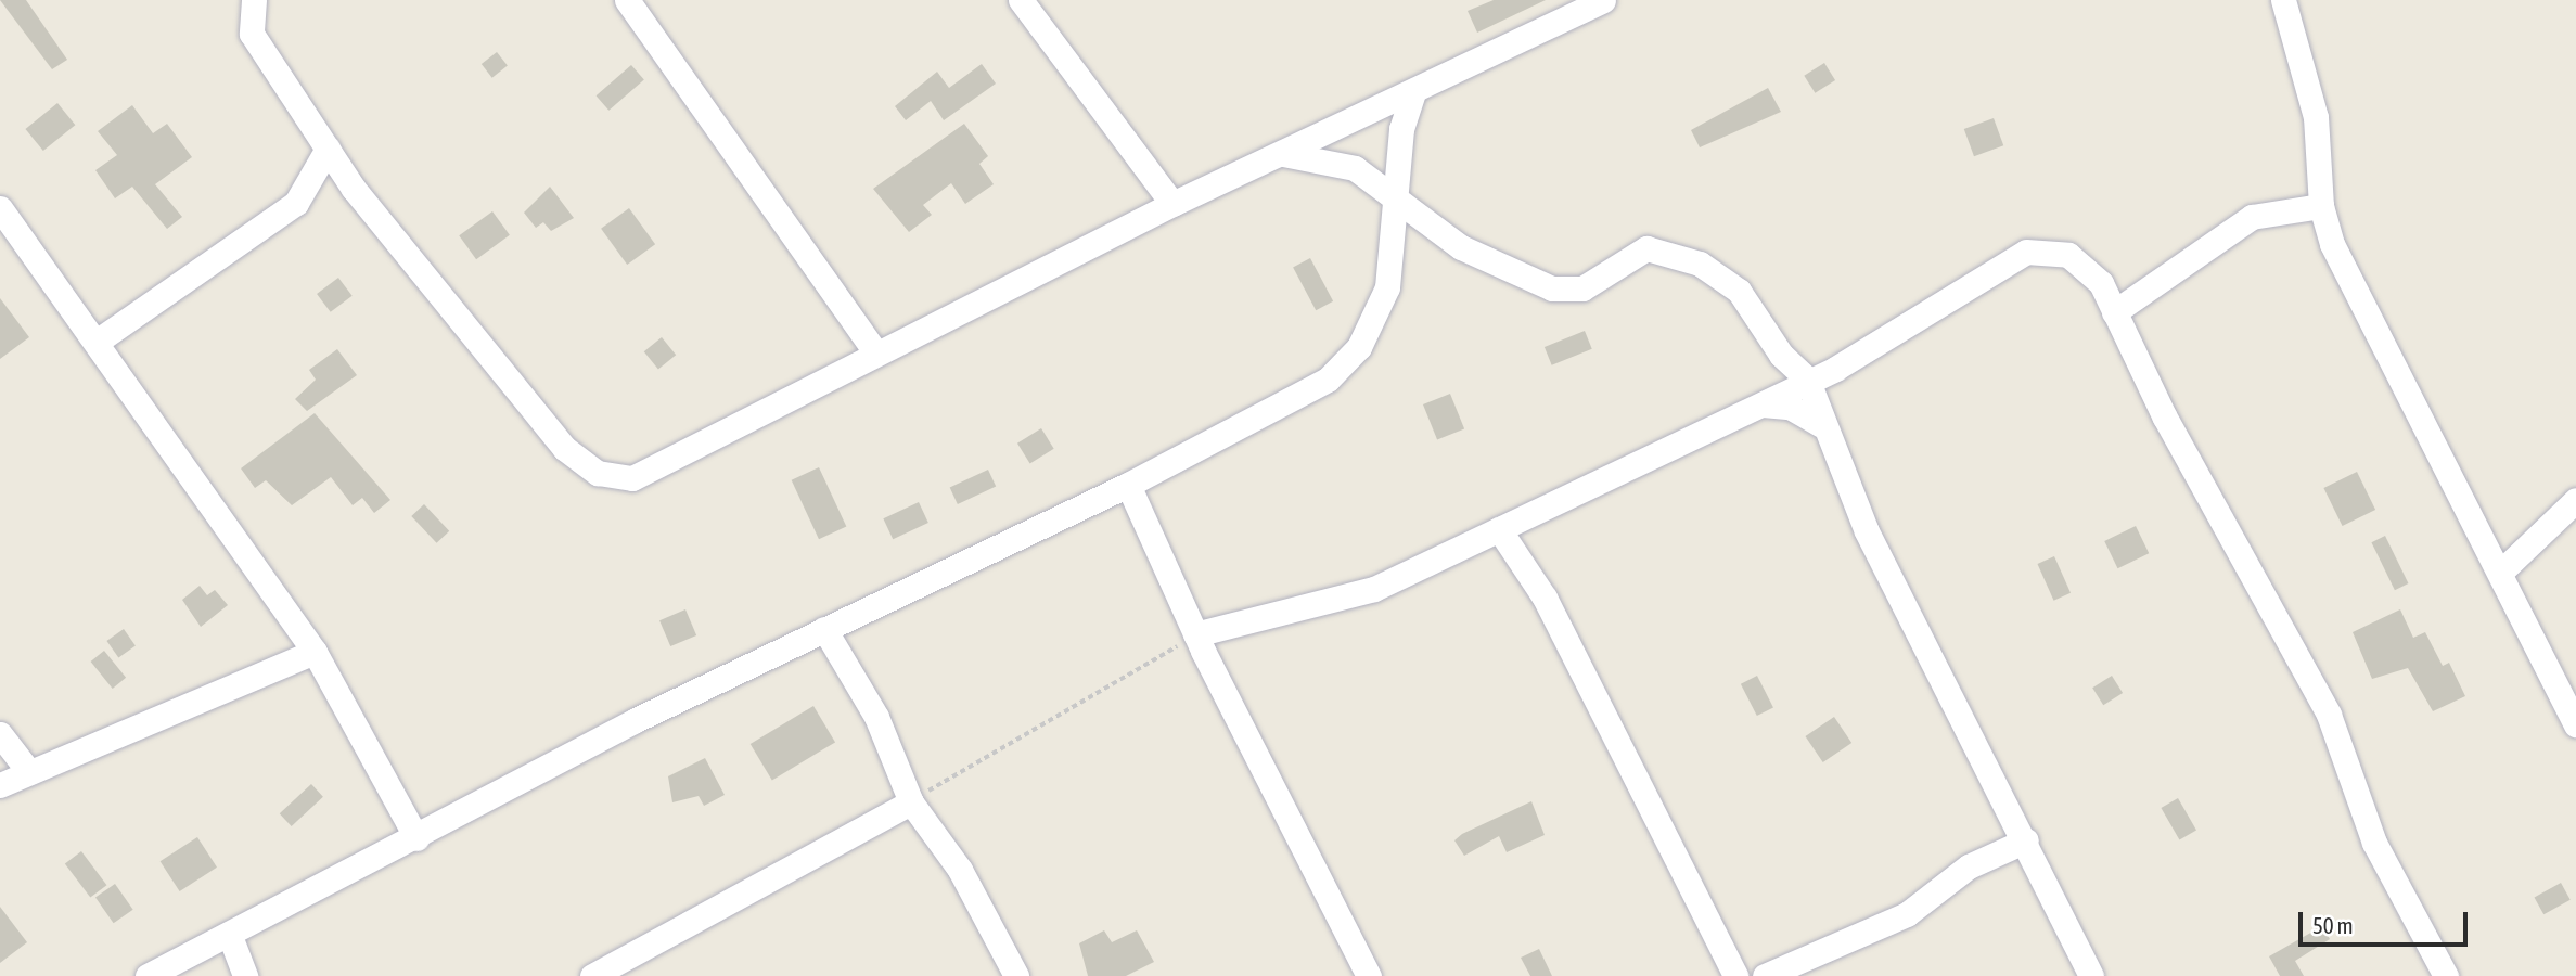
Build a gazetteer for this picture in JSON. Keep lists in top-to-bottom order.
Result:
{
  "scale_bar": "50 m"
}
